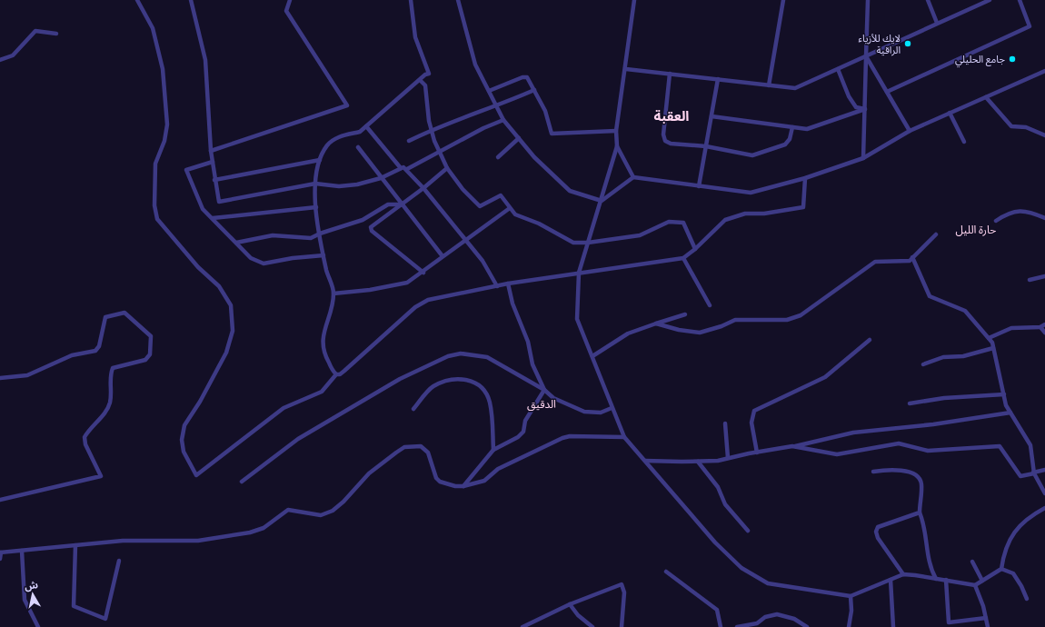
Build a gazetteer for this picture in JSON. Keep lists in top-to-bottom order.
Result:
{
  "districts": ["العقبة", "حارة الليل", "الدقيق"],
  "places": ["لايك للأزياء الراقية", "جامع الحليلي"],
  "north": "top"
}
